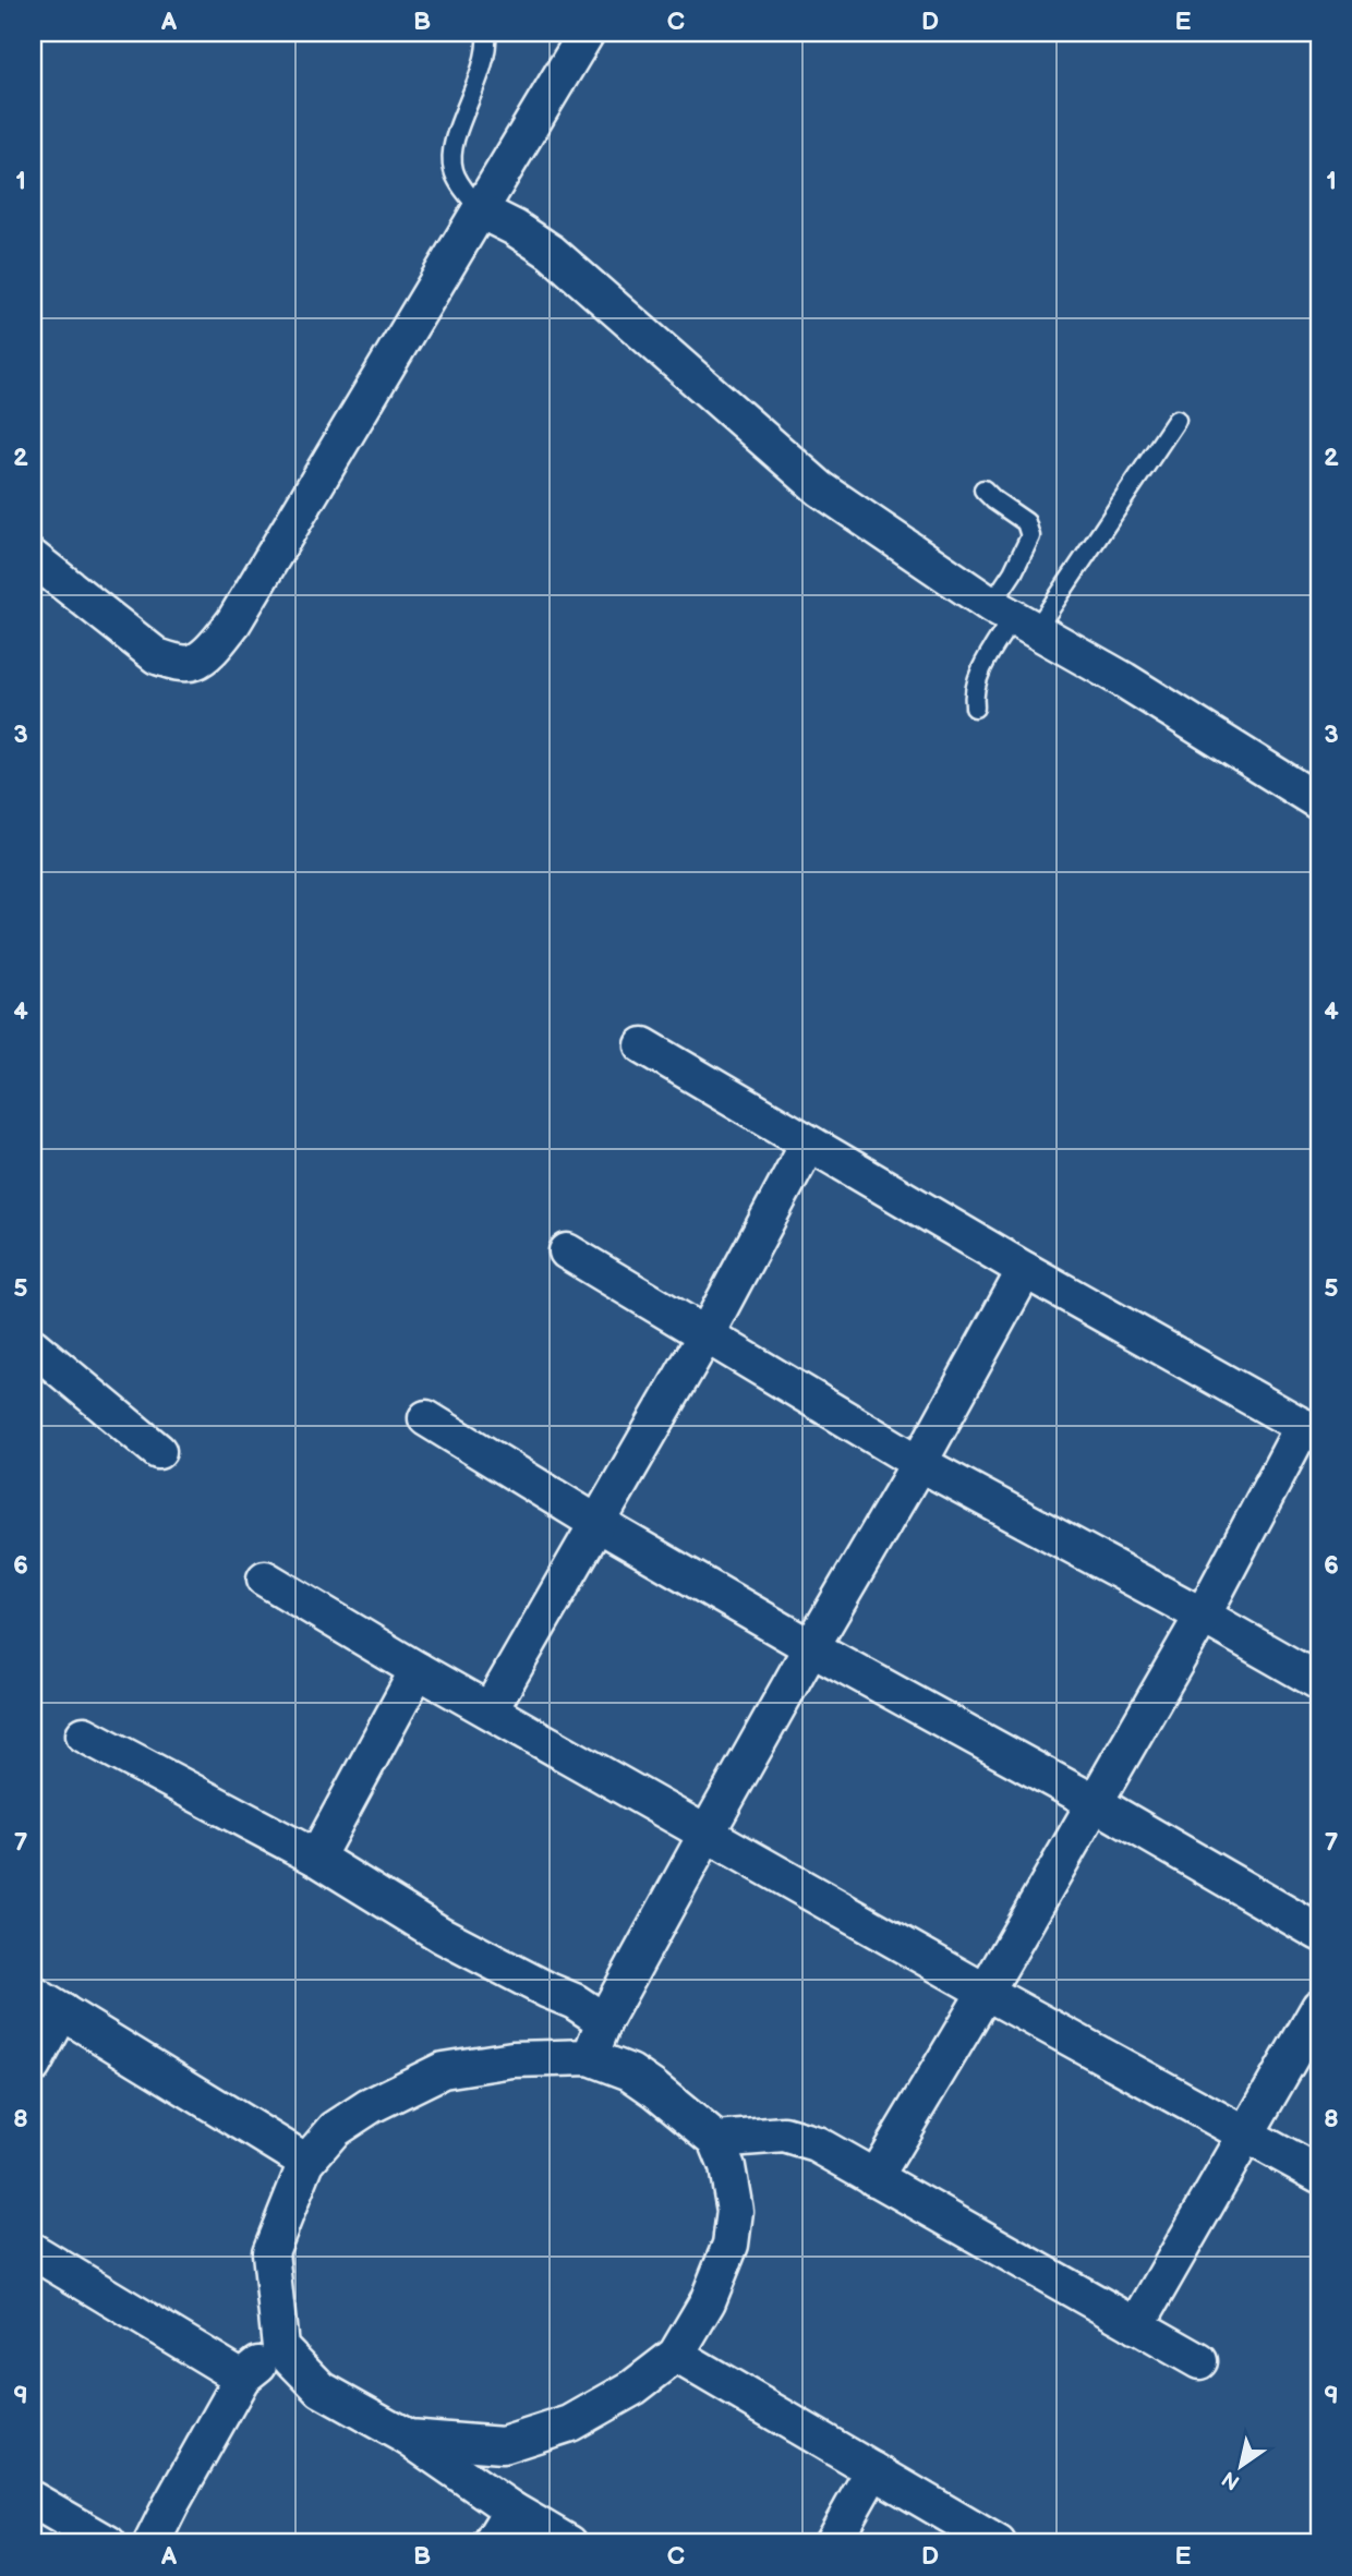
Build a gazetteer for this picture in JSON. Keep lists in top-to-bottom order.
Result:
{
  "north": "bottom left",
  "grid": {
    "columns": [
      "A",
      "B",
      "C",
      "D",
      "E"
    ],
    "rows": [
      "1",
      "2",
      "3",
      "4",
      "5",
      "6",
      "7",
      "8",
      "9"
    ]
  }
}
